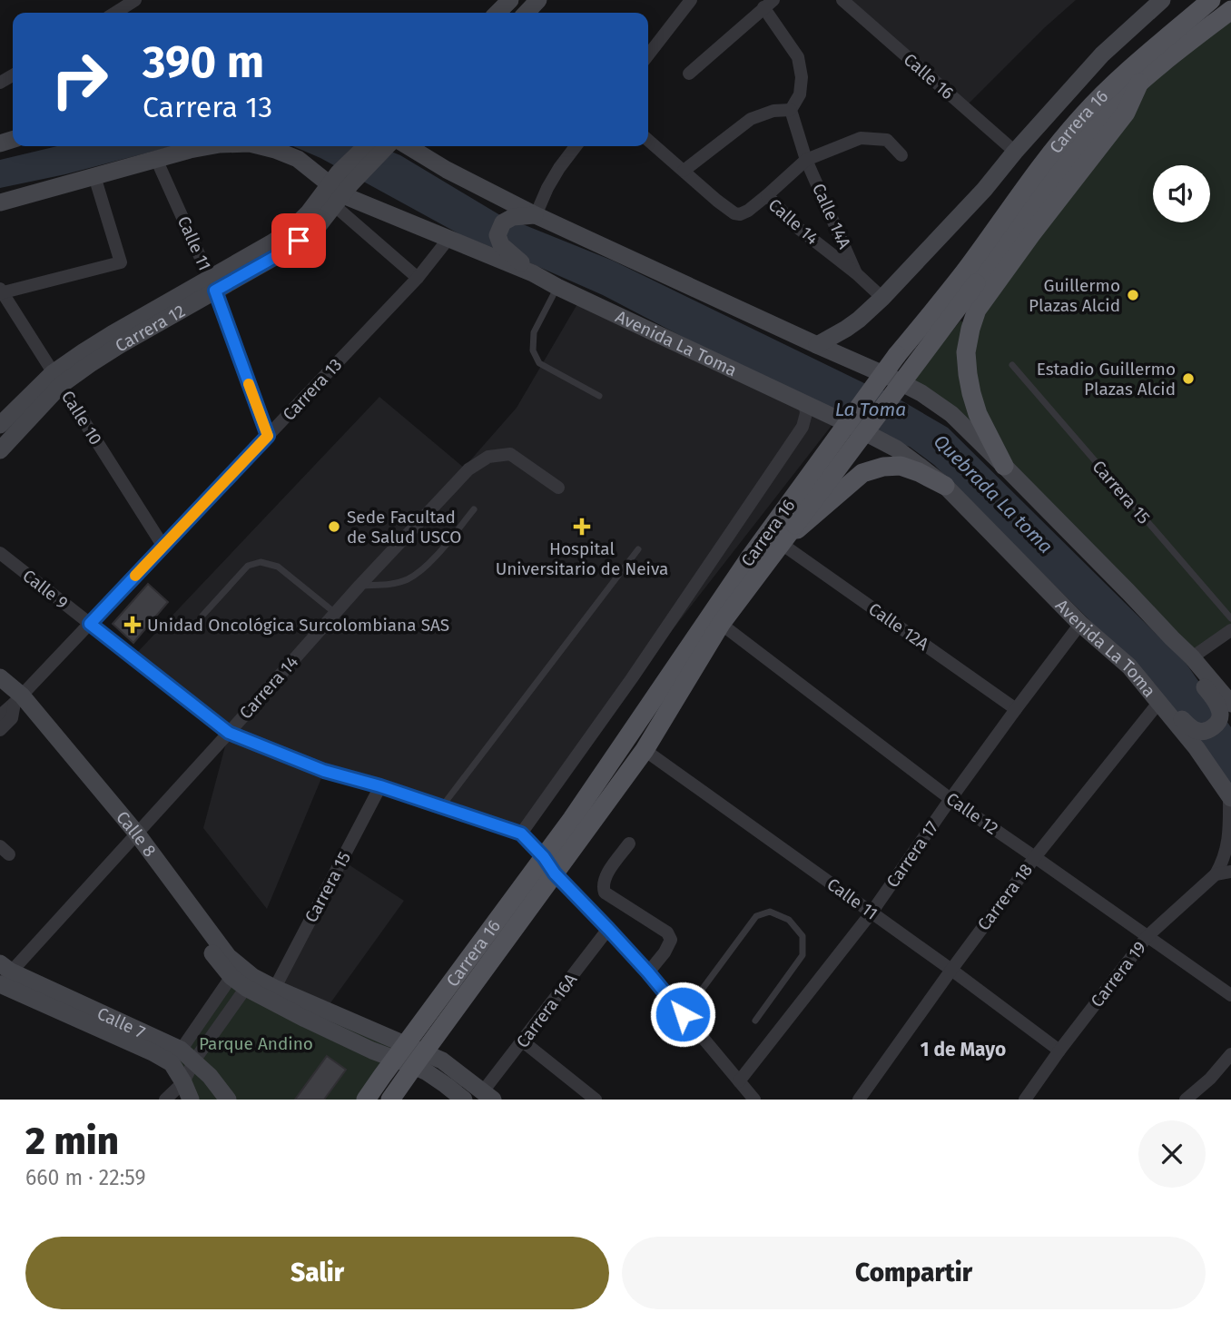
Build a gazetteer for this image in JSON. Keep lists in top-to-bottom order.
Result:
{
  "streets": {
    "main road": [
      "Carrera 16",
      "Carrera 12",
      "Avenida La Toma",
      "Calle 8",
      "Calle 7"
    ],
    "street": [
      "Calle 16",
      "Calle 14A",
      "Calle 14",
      "Calle 11",
      "Carrera 13",
      "Calle 10",
      "Carrera 15",
      "Calle 9",
      "Calle 12A",
      "Carrera 14",
      "Calle 12",
      "Carrera 17",
      "Carrera 18",
      "Carrera 19",
      "Carrera 16A"
    ]
  },
  "crossings": [
    ["Carrera 16", "Calle 11"],
    ["Carrera 16", "Calle 9"],
    ["Carrera 16", "Calle 12A"],
    ["Carrera 16", "Calle 12"],
    ["Carrera 16", "Calle 8"],
    ["Calle 14A", "Calle 14"],
    ["Calle 11", "Carrera 12"],
    ["Calle 11", "Avenida La Toma"],
    ["Calle 11", "Carrera 13"],
    ["Calle 11", "Carrera 17"],
    ["Calle 11", "Carrera 18"],
    ["Calle 11", "Carrera 19"],
    ["Carrera 12", "Avenida La Toma"],
    ["Carrera 12", "Calle 10"],
    ["Avenida La Toma", "Carrera 13"],
    ["Avenida La Toma", "Carrera 17"],
    ["Avenida La Toma", "Carrera 18"],
    ["Carrera 13", "Calle 10"],
    ["Carrera 13", "Calle 9"],
    ["Carrera 13", "Calle 8"],
    ["Carrera 15", "Calle 9"],
    ["Carrera 15", "Calle 8"],
    ["Calle 9", "Carrera 14"],
    ["Calle 9", "Carrera 17"],
    ["Calle 9", "Carrera 16A"],
    ["Calle 12A", "Carrera 17"],
    ["Carrera 14", "Calle 8"],
    ["Carrera 14", "Calle 7"],
    ["Calle 12", "Carrera 17"],
    ["Calle 12", "Carrera 18"],
    ["Calle 12", "Carrera 19"]
  ],
  "districts": ["1 de Mayo"],
  "water": ["La Toma", "Quebrada La toma"],
  "parks": ["Parque Andino"],
  "places": {
    "other": ["Guillermo Plazas Alcid", "Estadio Guillermo Plazas Alcid", "Sede Facultad de Salud USCO"],
    "health": ["Hospital Universitario de Neiva", "Unidad Oncológica Surcolombiana SAS"]
  },
  "page": {
    "turn": ["390 m", "Carrera 13"],
    "heading": ["2 min", "660 m · 22:59"],
    "buttons": ["Salir", "Compartir"]
  }
}
